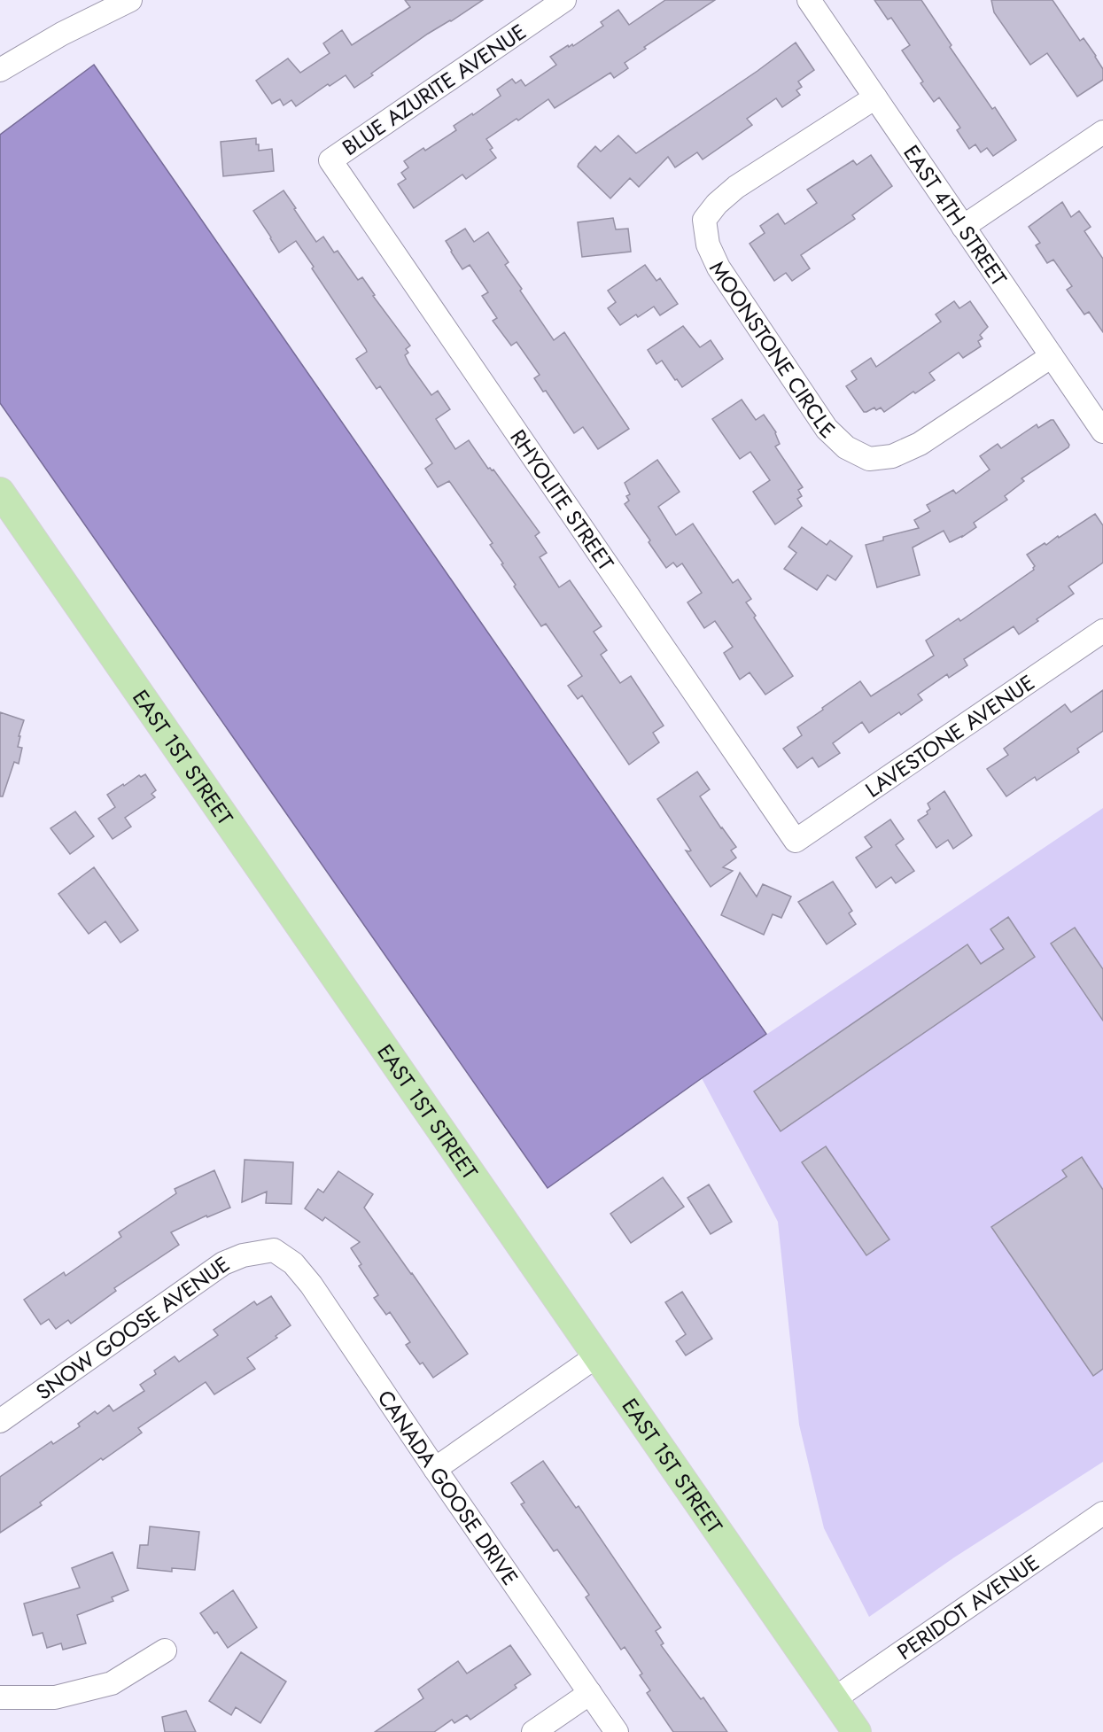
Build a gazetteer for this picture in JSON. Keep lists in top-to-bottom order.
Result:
{
  "streets": {
    "main road": ["EAST 1ST STREET"],
    "street": [
      "BLUE AZURITE AVENUE",
      "EAST 4TH STREET",
      "MOONSTONE CIRCLE",
      "RHYOLITE STREET",
      "LAVESTONE AVENUE",
      "SNOW GOOSE AVENUE",
      "CANADA GOOSE DRIVE",
      "PERIDOT AVENUE"
    ]
  },
  "crossings": [
    ["BLUE AZURITE AVENUE", "RHYOLITE STREET"],
    ["EAST 4TH STREET", "MOONSTONE CIRCLE"],
    ["RHYOLITE STREET", "LAVESTONE AVENUE"],
    ["EAST 1ST STREET", "PERIDOT AVENUE"],
    ["SNOW GOOSE AVENUE", "CANADA GOOSE DRIVE"]
  ]
}
